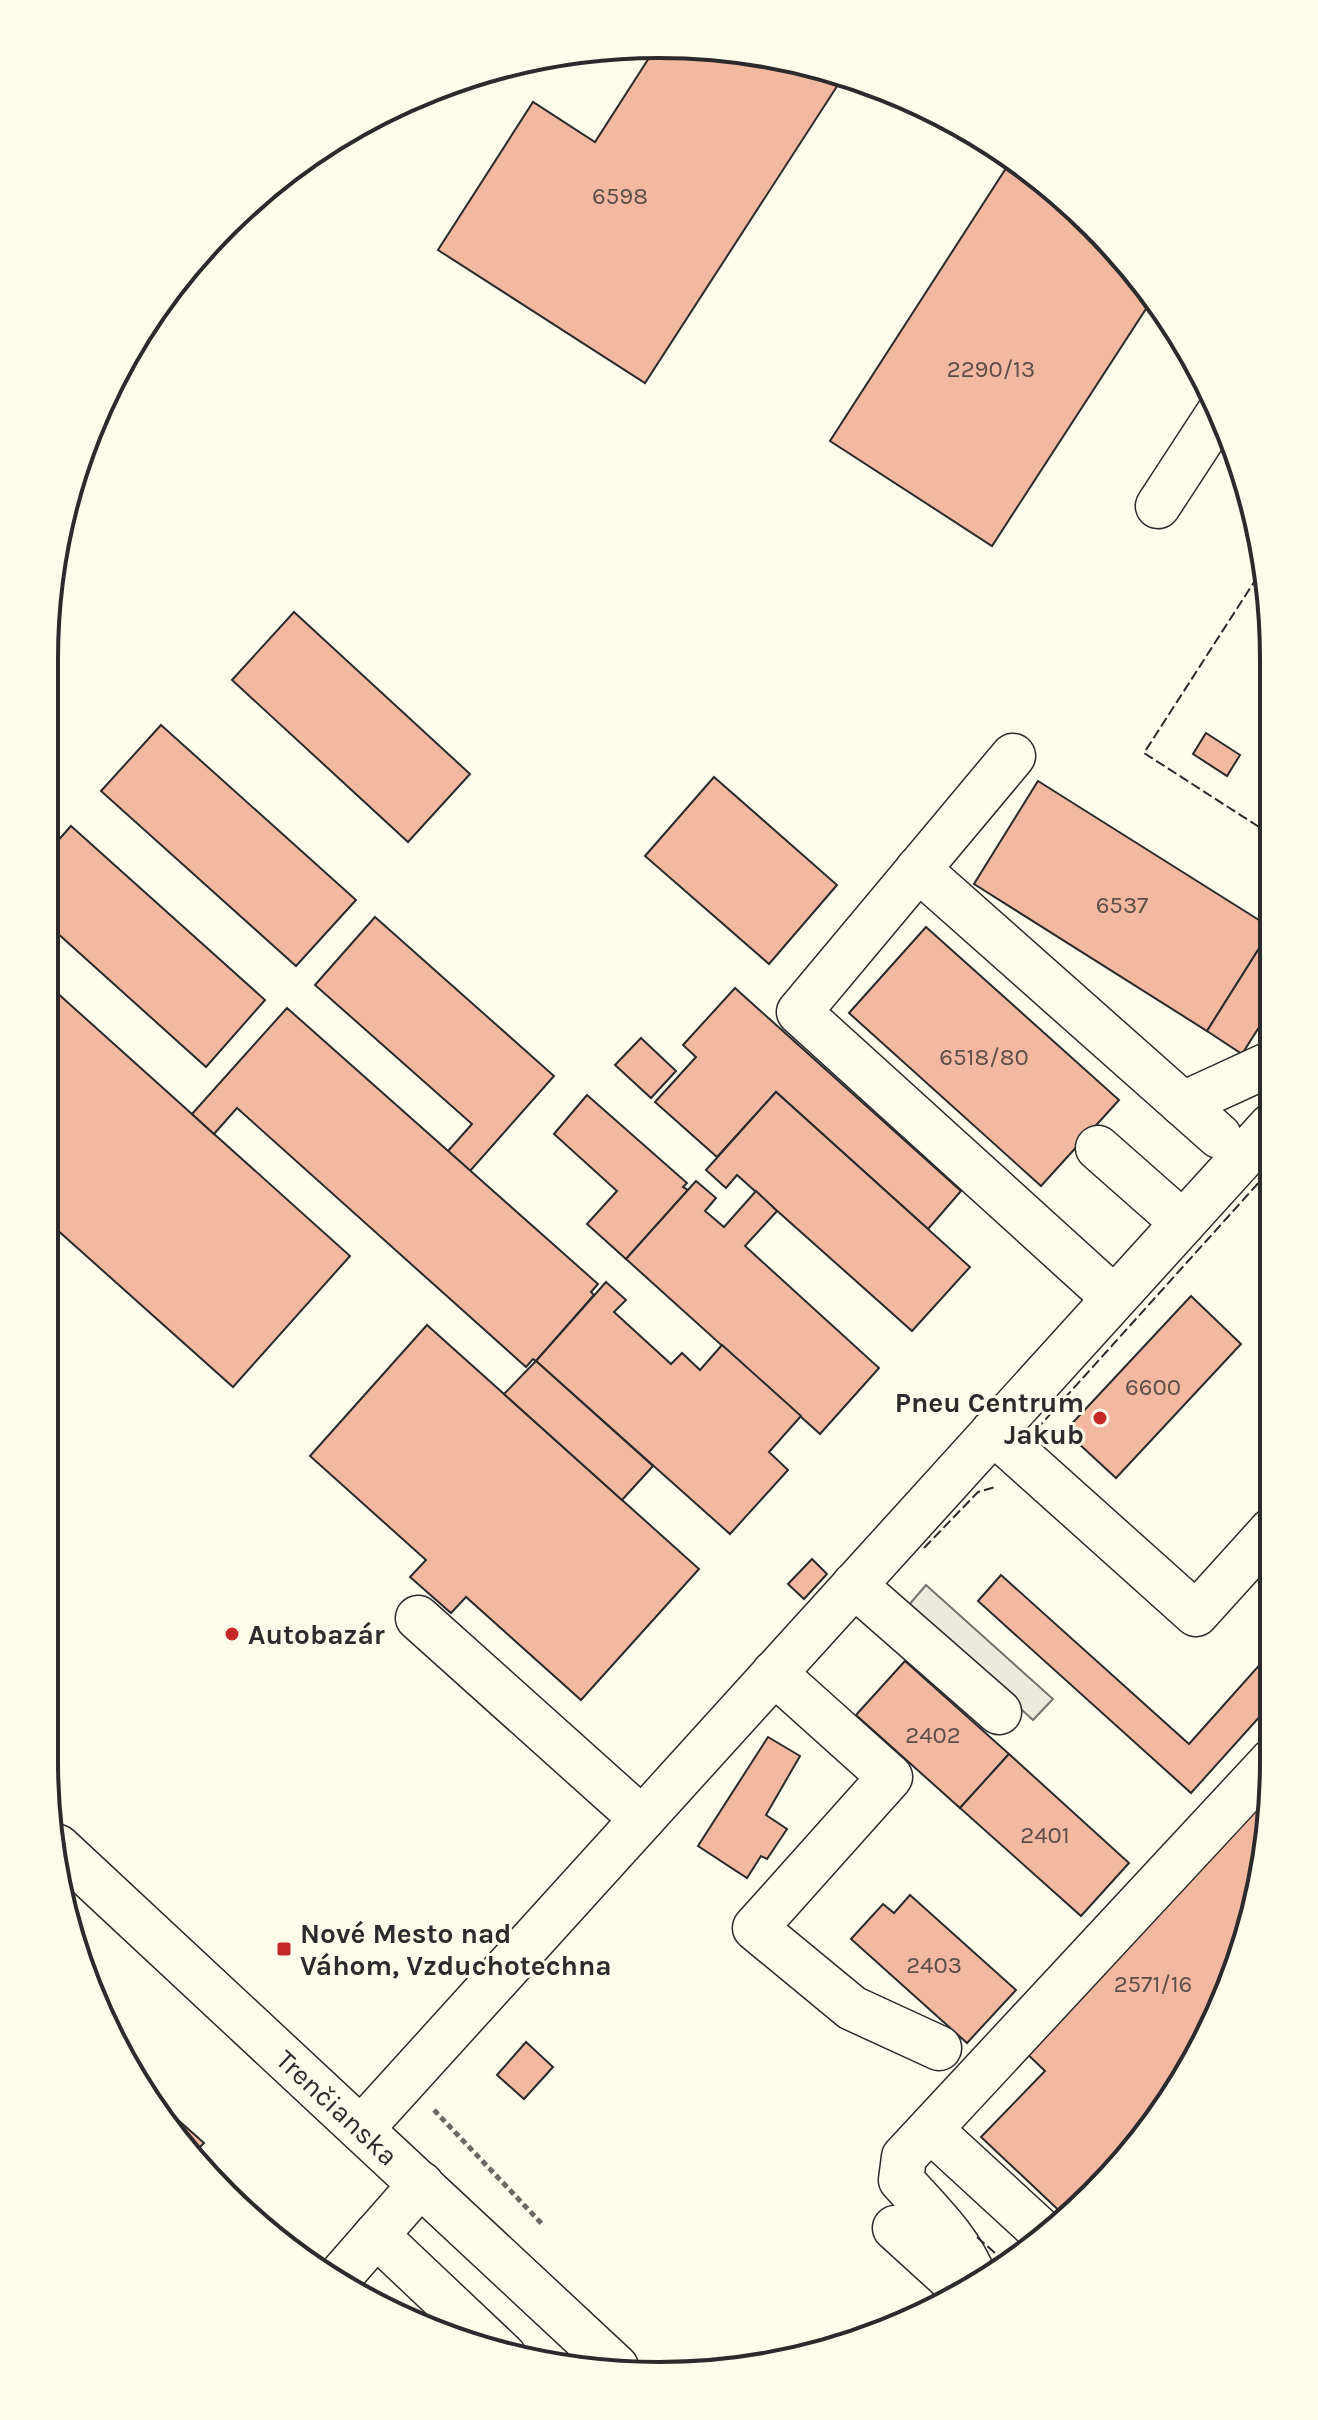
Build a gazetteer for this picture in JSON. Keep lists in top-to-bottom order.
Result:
{
  "streets": {
    "main road": ["Trenčianska"]
  },
  "places": {
    "other": ["Pneu Centrum Jakub", "Autobazár"],
    "transit": ["Nové Mesto nad Váhom, Vzduchotechna"]
  },
  "house_numbers": [
    "6598",
    "2290/13",
    "6537",
    "6518/80",
    "6600",
    "2402",
    "2401",
    "2403",
    "2571/16"
  ]
}
